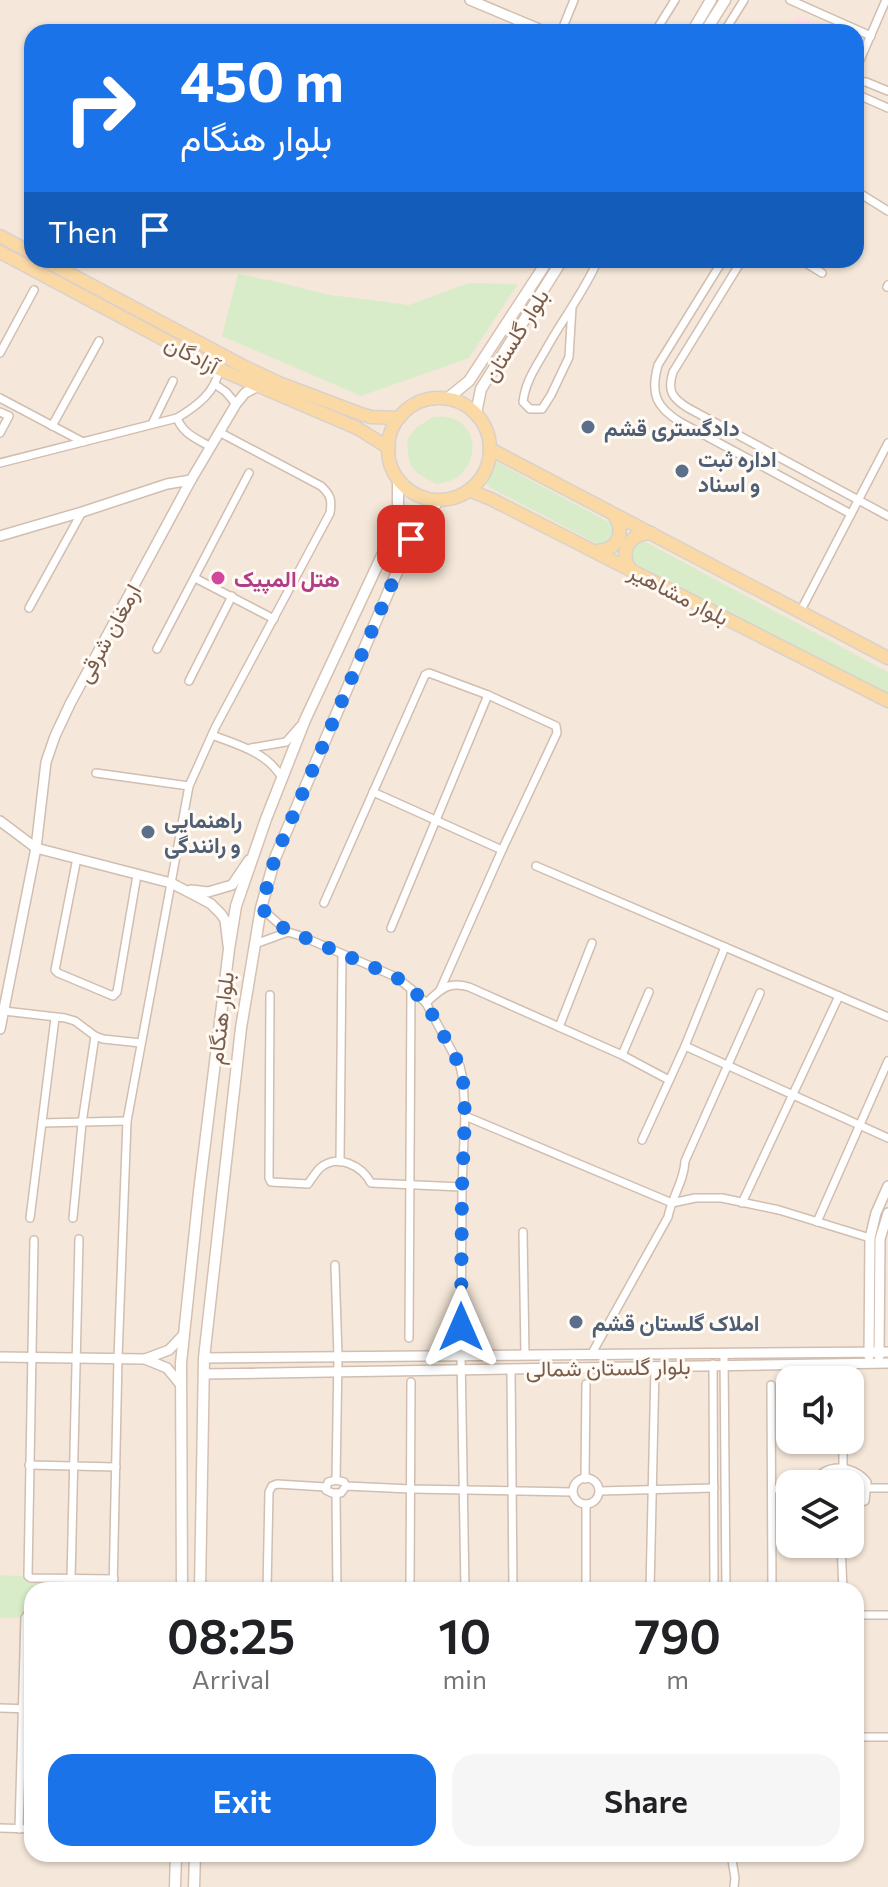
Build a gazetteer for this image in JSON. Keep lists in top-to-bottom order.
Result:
{
  "streets": {
    "main road": [
      "بلوار گلستان",
      "آزادگان",
      "بلوار مشاهیر",
      "بلوار هنگام"
    ],
    "street": ["ارمغان شرقی", "بلوار گلستان شمالی"]
  },
  "crossings": [
    ["بلوار گلستان", "آزادگان"],
    ["بلوار گلستان", "بلوار مشاهیر"],
    ["بلوار گلستان", "بلوار هنگام"],
    ["آزادگان", "بلوار مشاهیر"],
    ["آزادگان", "ارمغان شرقی"],
    ["آزادگان", "بلوار هنگام"],
    ["بلوار مشاهیر", "بلوار هنگام"],
    ["بلوار هنگام", "بلوار گلستان شمالی"]
  ],
  "places": [
    "دادگستری قشم",
    "اداره ثبت و اسناد",
    "هتل المپیک",
    "راهنمایی و رانندگی",
    "املاک گلستان قشم"
  ],
  "page": {
    "turn": ["450 m", "بلوار هنگام"],
    "then": "Then",
    "eta": [
      "08:25",
      "Arrival",
      "10",
      "min",
      "790",
      "m"
    ],
    "buttons": ["Exit", "Share"]
  }
}
